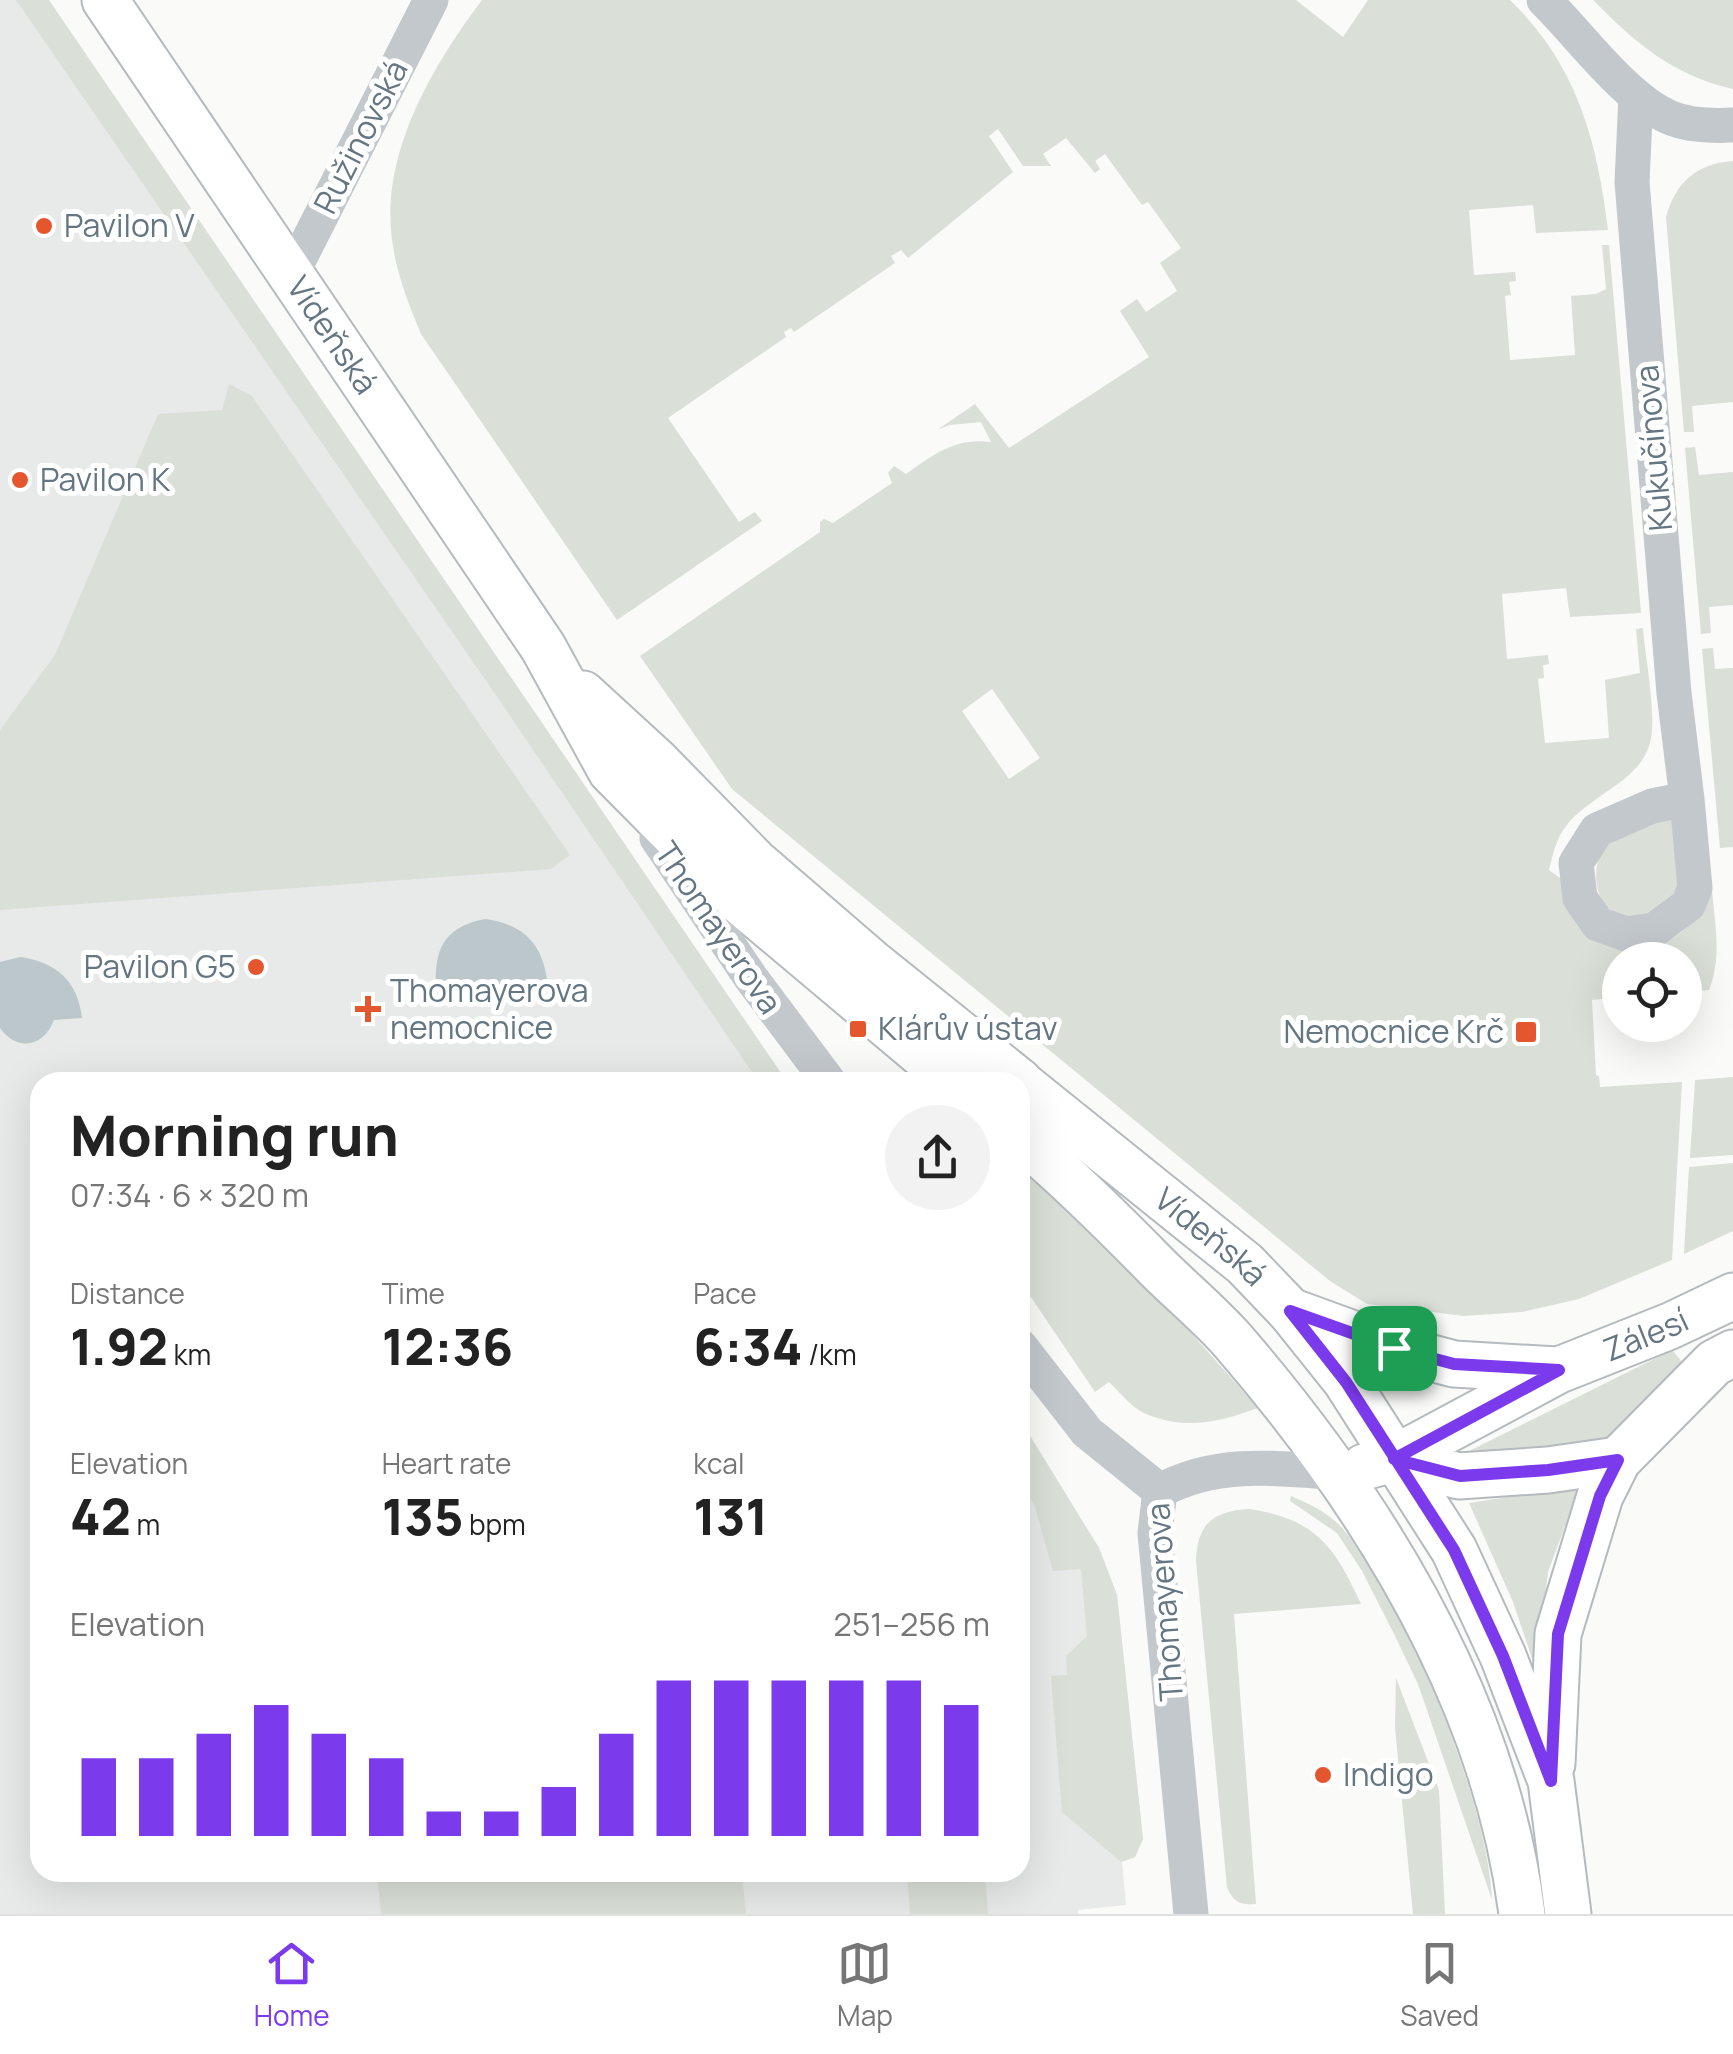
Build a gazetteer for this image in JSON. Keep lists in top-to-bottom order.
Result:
{
  "streets": {
    "main road": ["Vídeňská", "Zálesí"],
    "street": ["Ružinovská", "Kukučínova", "Thomayerova"]
  },
  "crossings": [
    ["Ružinovská", "Vídeňská"],
    ["Vídeňská", "Thomayerova"],
    ["Vídeňská", "Zálesí"]
  ],
  "places": {
    "other": [
      "Pavilon V",
      "Pavilon K",
      "Pavilon G5",
      "Indigo"
    ],
    "health": ["Thomayerova nemocnice"],
    "transit": ["Klárův ústav", "Nemocnice Krč"]
  },
  "page": {
    "heading": ["Morning run", "07:34 · 6 × 320 m"],
    "stats": [
      ["Distance", "1.92 km"],
      ["Time", "12:36"],
      ["Pace", "6:34 /km"],
      ["Elevation", "42 m"],
      ["Heart rate", "135 bpm"],
      ["kcal", "131"]
    ],
    "chart": ["Elevation", "251–256 m"],
    "tabs": ["Home", "Map", "Saved"]
  }
}
